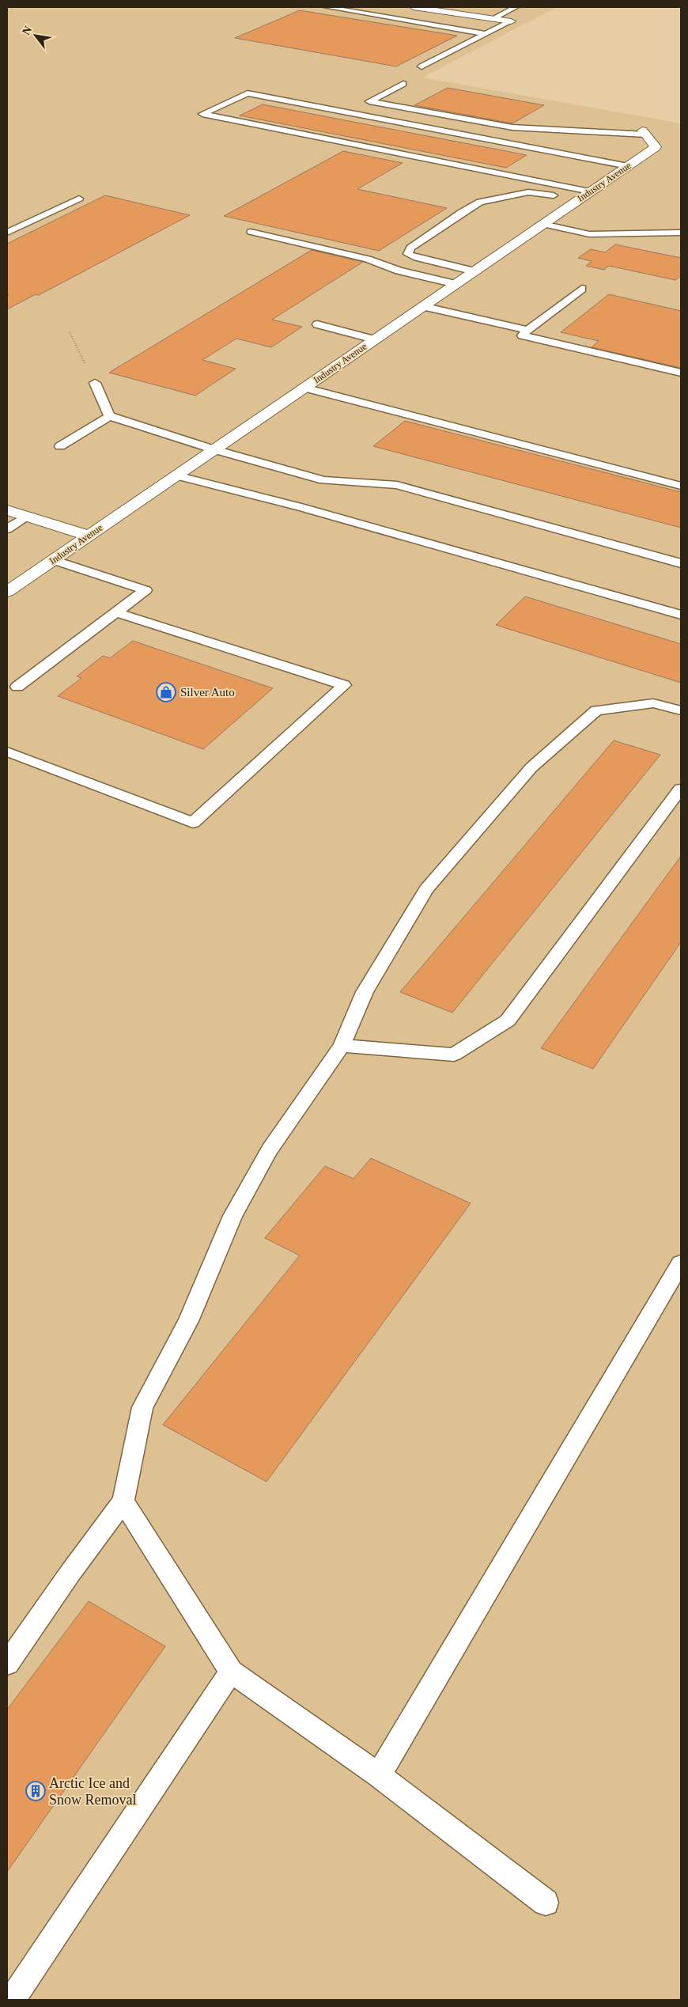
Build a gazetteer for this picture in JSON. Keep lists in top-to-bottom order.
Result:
{
  "streets": {
    "street": ["Industry Avenue"]
  },
  "places": {
    "shop": ["Silver Auto"],
    "building": ["Arctic Ice and Snow Removal"]
  },
  "north": "top left"
}
